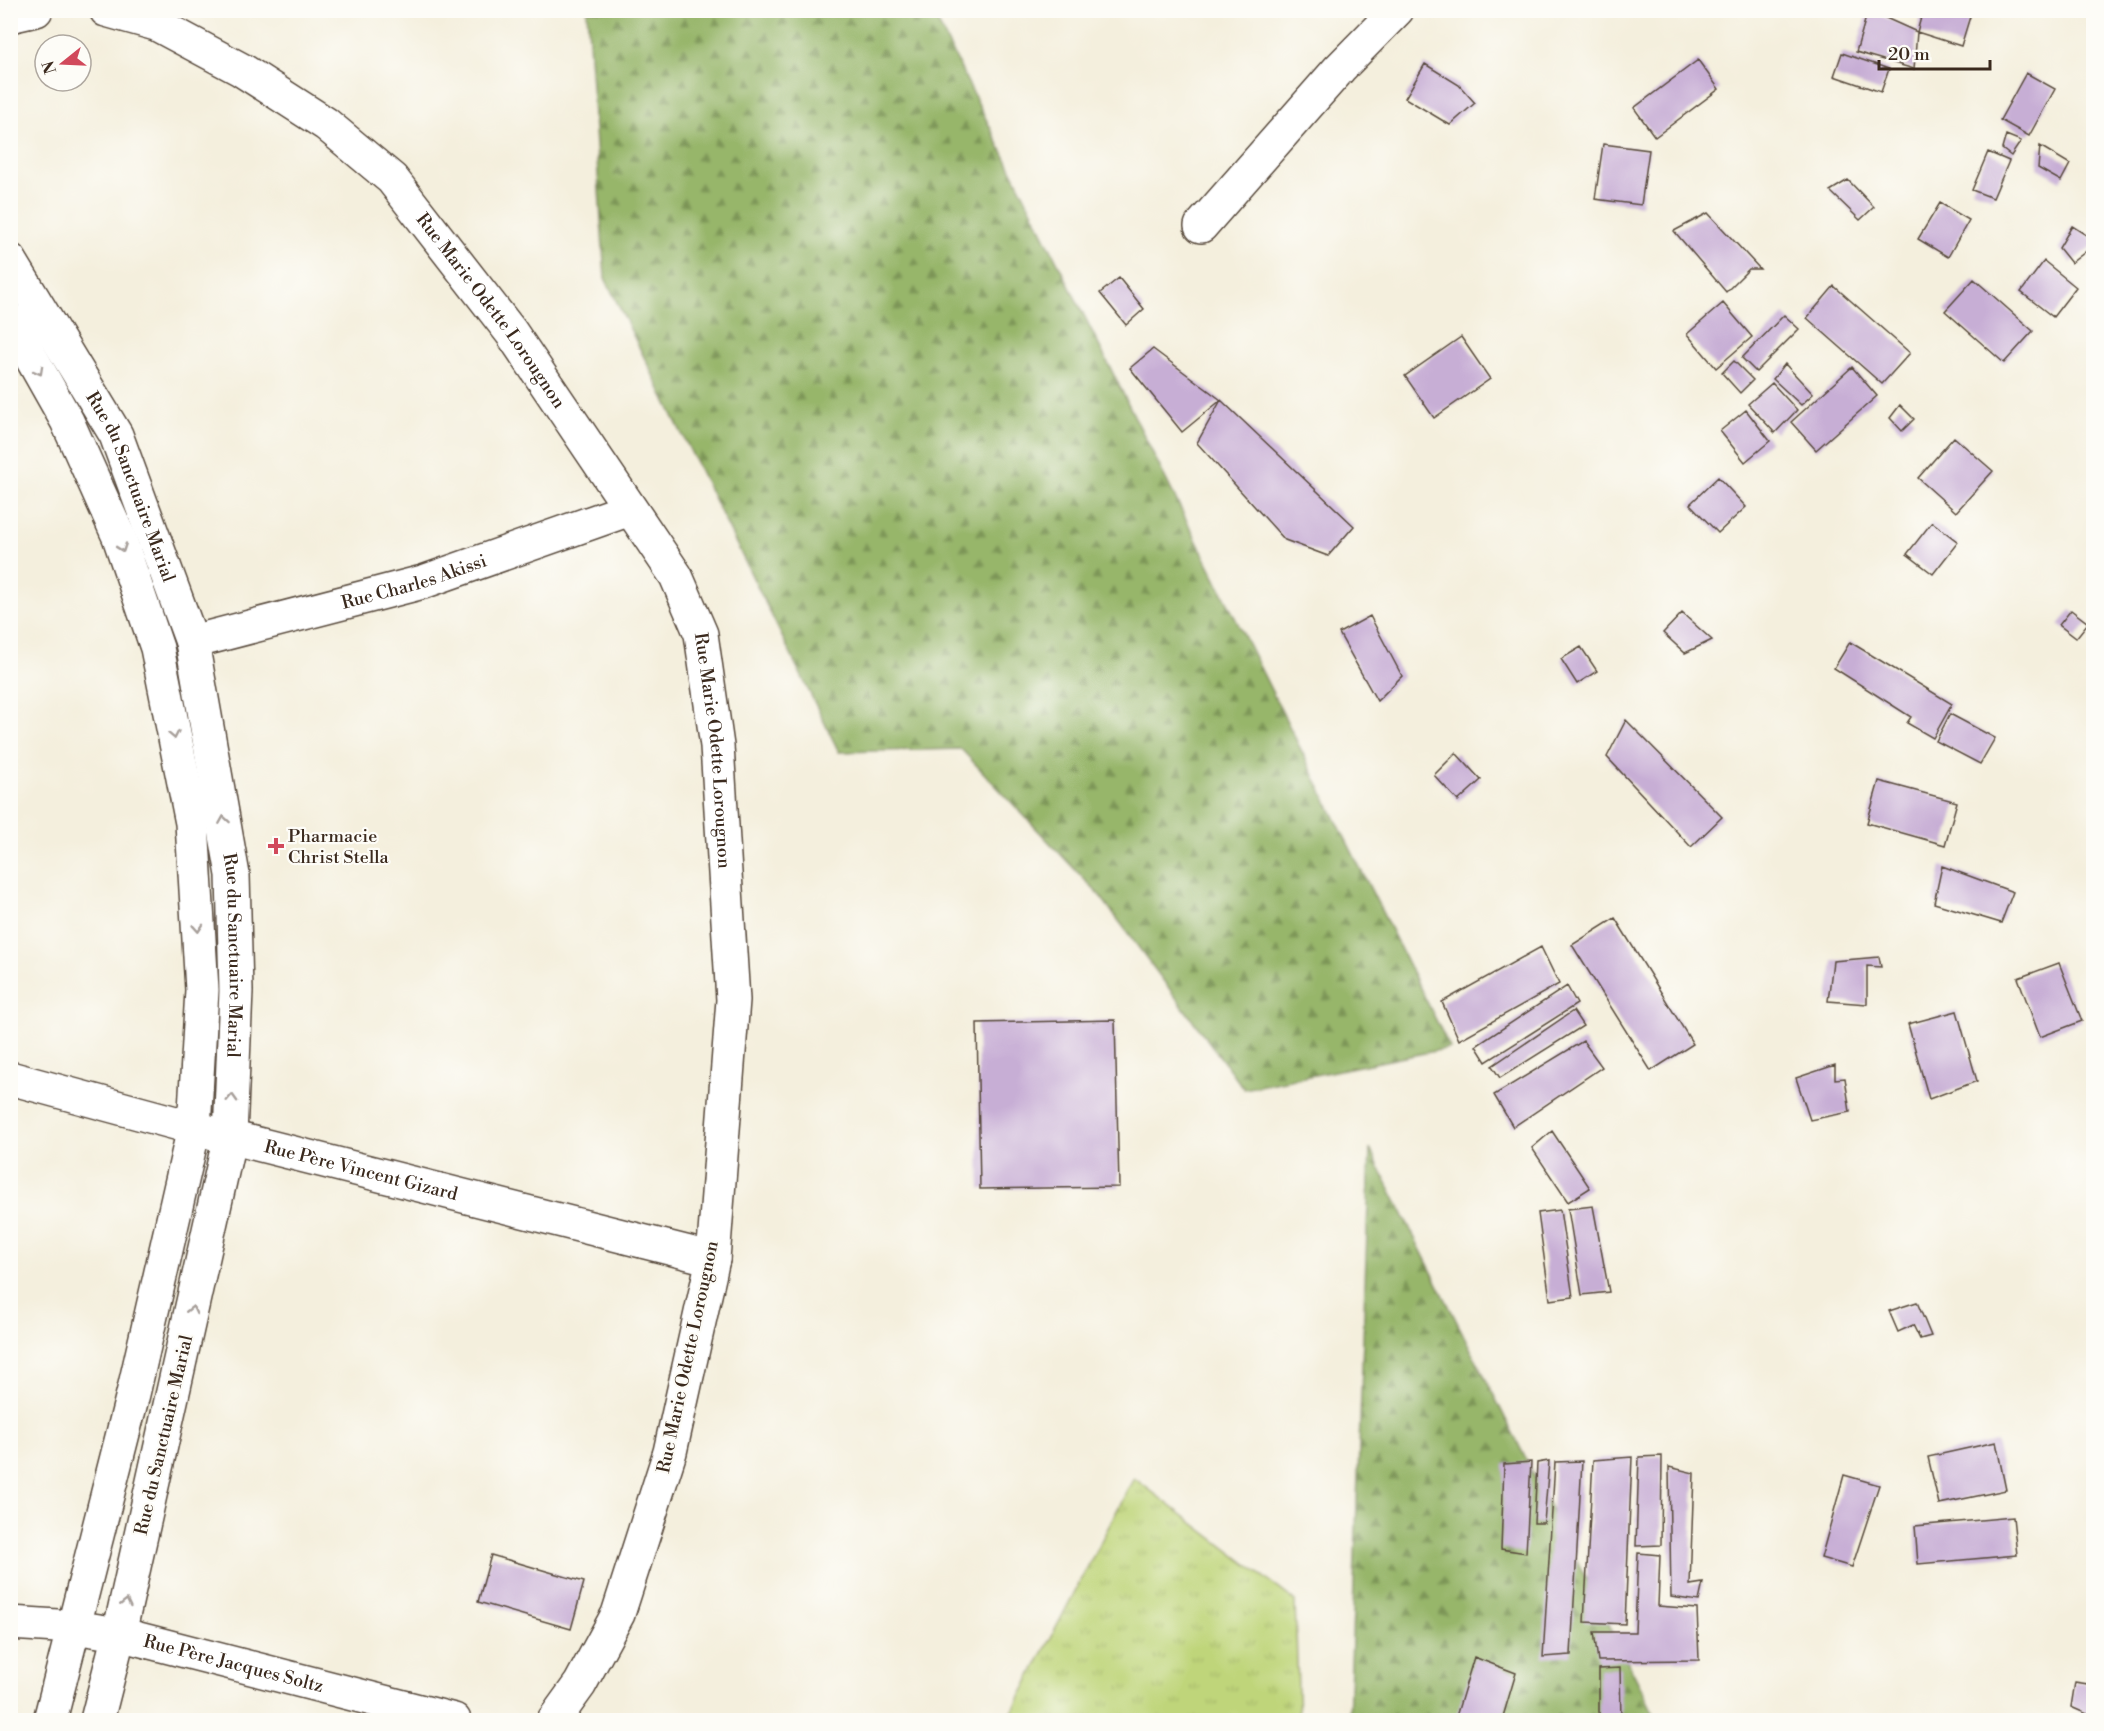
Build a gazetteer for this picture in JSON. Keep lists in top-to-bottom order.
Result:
{
  "streets": {
    "street": [
      "Rue Marie Odette Lorougnon",
      "Rue du Sanctuaire Marial",
      "Rue Charles Akissi",
      "Rue Père Vincent Gizard",
      "Rue Père Jacques Soltz"
    ]
  },
  "crossings": [
    ["Rue Marie Odette Lorougnon", "Rue Charles Akissi"],
    ["Rue Marie Odette Lorougnon", "Rue Père Vincent Gizard"],
    ["Rue du Sanctuaire Marial", "Rue Charles Akissi"],
    ["Rue du Sanctuaire Marial", "Rue Père Vincent Gizard"],
    ["Rue du Sanctuaire Marial", "Rue Père Jacques Soltz"]
  ],
  "places": {
    "health": ["Pharmacie Christ Stella"]
  },
  "scale_bar": "20 m",
  "north": "left"
}
